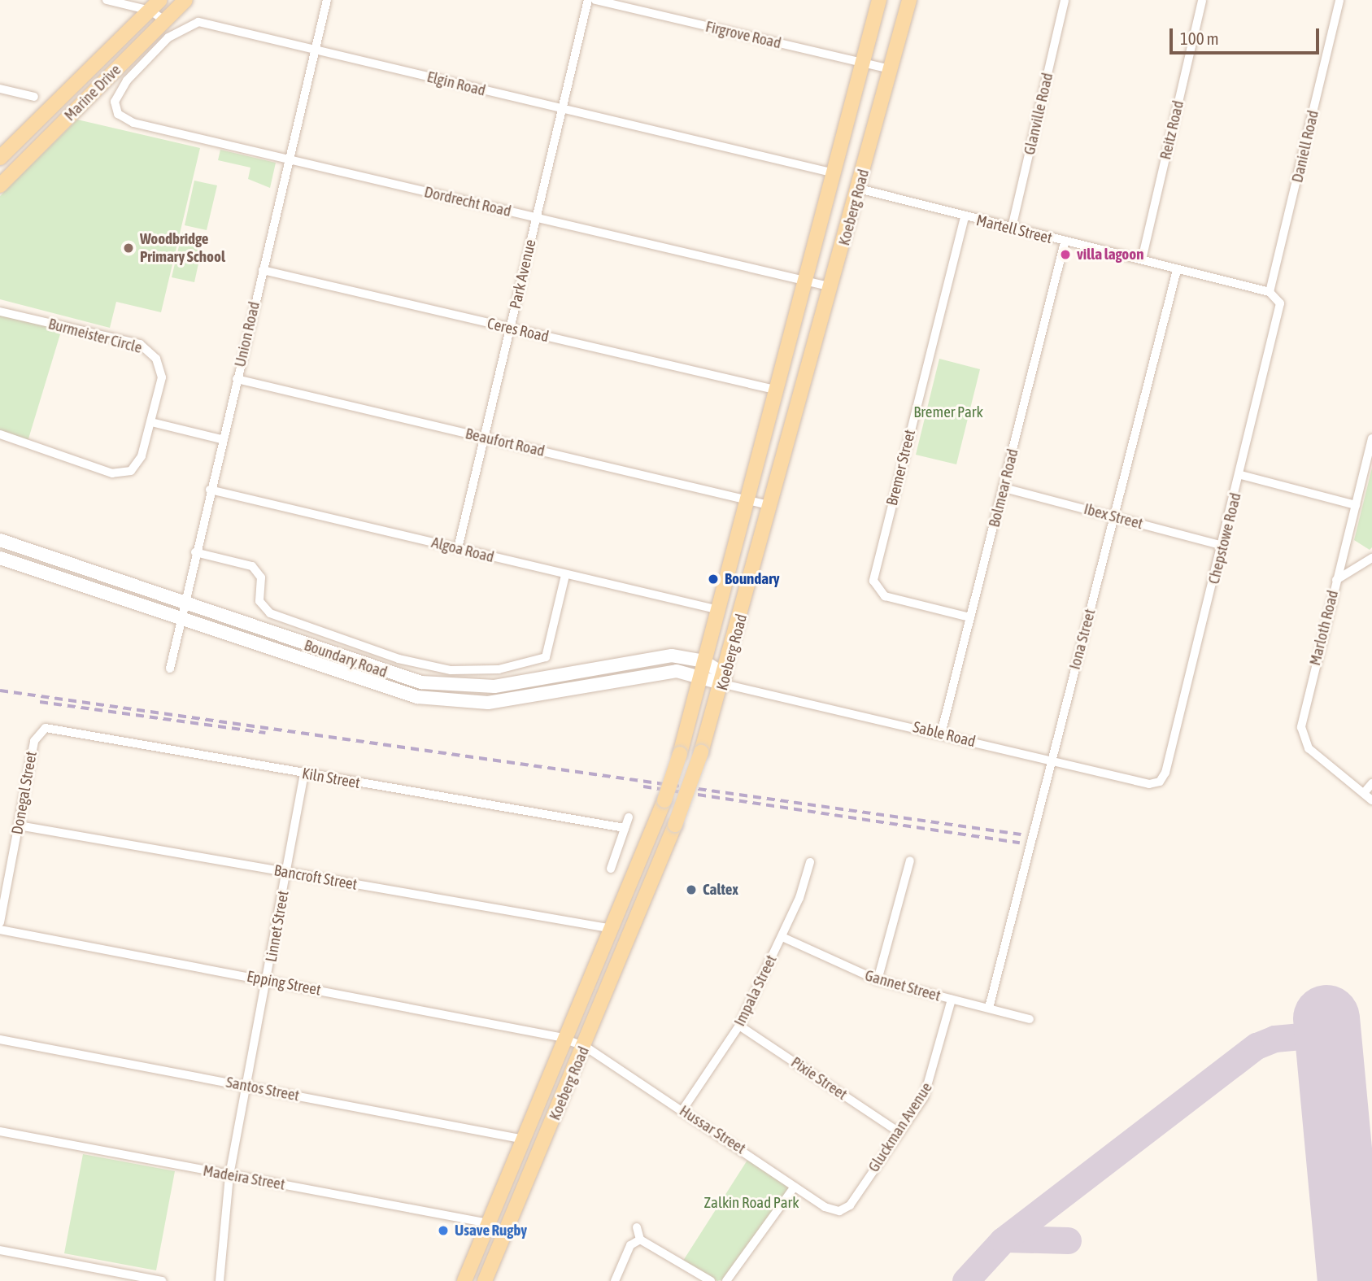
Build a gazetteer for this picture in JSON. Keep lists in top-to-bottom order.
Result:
{
  "streets": {
    "main road": ["Marine Drive", "Koeberg Road", "Boundary Road"],
    "street": [
      "Firgrove Road",
      "Elgin Road",
      "Glanville Road",
      "Reitz Road",
      "Daniell Road",
      "Dordrecht Road",
      "Martell Street",
      "Park Avenue",
      "Ceres Road",
      "Union Road",
      "Burmeister Circle",
      "Beaufort Road",
      "Bremer Street",
      "Bolmear Road",
      "Ibex Street",
      "Chepstowe Road",
      "Algoa Road",
      "Marloth Road",
      "Iona Street",
      "Sable Road",
      "Kiln Street",
      "Donegal Street",
      "Bancroft Street",
      "Linnet Street",
      "Epping Street",
      "Gannet Street",
      "Impala Street",
      "Pixie Street",
      "Santos Street",
      "Gluckman Avenue",
      "Hussar Street",
      "Madeira Street"
    ]
  },
  "crossings": [
    ["Firgrove Road", "Koeberg Road"],
    ["Elgin Road", "Dordrecht Road"],
    ["Elgin Road", "Koeberg Road"],
    ["Elgin Road", "Park Avenue"],
    ["Elgin Road", "Union Road"],
    ["Glanville Road", "Martell Street"],
    ["Reitz Road", "Martell Street"],
    ["Daniell Road", "Martell Street"],
    ["Daniell Road", "Chepstowe Road"],
    ["Dordrecht Road", "Koeberg Road"],
    ["Dordrecht Road", "Park Avenue"],
    ["Dordrecht Road", "Union Road"],
    ["Koeberg Road", "Martell Street"],
    ["Koeberg Road", "Ceres Road"],
    ["Koeberg Road", "Beaufort Road"],
    ["Koeberg Road", "Algoa Road"],
    ["Koeberg Road", "Boundary Road"],
    ["Koeberg Road", "Sable Road"],
    ["Koeberg Road", "Bancroft Street"],
    ["Koeberg Road", "Epping Street"],
    ["Koeberg Road", "Santos Street"],
    ["Koeberg Road", "Hussar Street"],
    ["Koeberg Road", "Madeira Street"],
    ["Martell Street", "Bremer Street"],
    ["Martell Street", "Bolmear Road"],
    ["Martell Street", "Chepstowe Road"],
    ["Martell Street", "Iona Street"],
    ["Park Avenue", "Ceres Road"],
    ["Park Avenue", "Beaufort Road"],
    ["Park Avenue", "Algoa Road"],
    ["Ceres Road", "Union Road"],
    ["Union Road", "Beaufort Road"],
    ["Union Road", "Algoa Road"],
    ["Union Road", "Boundary Road"],
    ["Bremer Street", "Bolmear Road"],
    ["Bolmear Road", "Ibex Street"],
    ["Bolmear Road", "Sable Road"],
    ["Ibex Street", "Chepstowe Road"],
    ["Ibex Street", "Iona Street"],
    ["Chepstowe Road", "Sable Road"],
    ["Iona Street", "Sable Road"],
    ["Iona Street", "Gannet Street"],
    ["Kiln Street", "Donegal Street"],
    ["Kiln Street", "Linnet Street"],
    ["Donegal Street", "Bancroft Street"],
    ["Bancroft Street", "Linnet Street"],
    ["Linnet Street", "Epping Street"],
    ["Linnet Street", "Santos Street"],
    ["Linnet Street", "Madeira Street"],
    ["Epping Street", "Hussar Street"],
    ["Gannet Street", "Impala Street"],
    ["Gannet Street", "Gluckman Avenue"],
    ["Impala Street", "Pixie Street"],
    ["Impala Street", "Hussar Street"],
    ["Pixie Street", "Gluckman Avenue"],
    ["Gluckman Avenue", "Hussar Street"]
  ],
  "parks": ["Bremer Park", "Zalkin Road Park"],
  "places": [
    "Woodbridge Primary School",
    "villa lagoon",
    "Boundary",
    "Caltex",
    "Usave Rugby"
  ],
  "scale_bar": "100 m"
}
